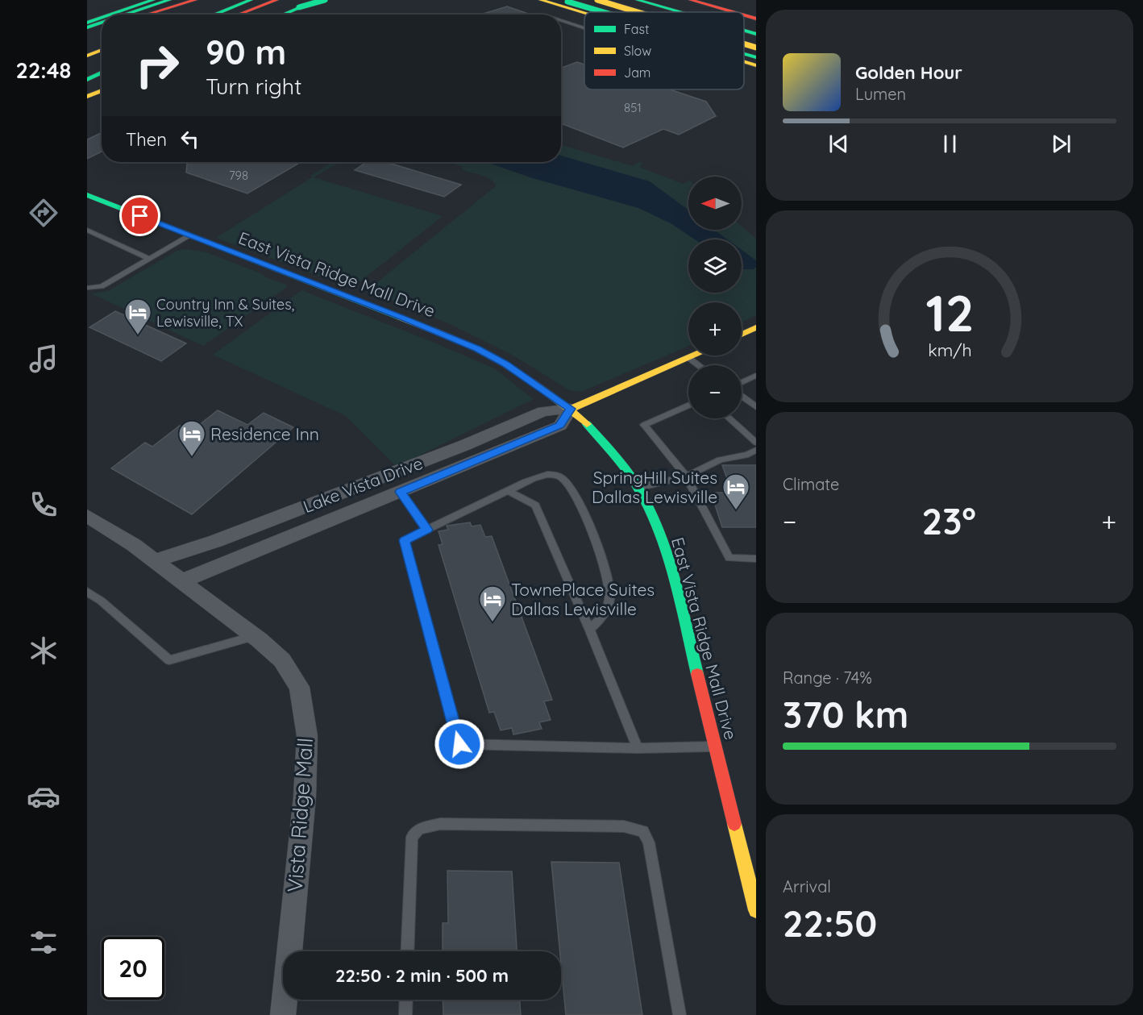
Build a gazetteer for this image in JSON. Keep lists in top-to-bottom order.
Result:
{
  "streets": {
    "main road": ["East Vista Ridge Mall Drive", "Lake Vista Drive"],
    "street": ["Vista Ridge Mall"]
  },
  "crossings": [
    ["East Vista Ridge Mall Drive", "Lake Vista Drive"],
    ["Lake Vista Drive", "Vista Ridge Mall"]
  ],
  "places": {
    "hotel": [
      "Country Inn & Suites, Lewisville, TX",
      "Residence Inn",
      "SpringHill Suites Dallas Lewisville",
      "TownePlace Suites Dallas Lewisville"
    ]
  },
  "house_numbers": ["851", "798"],
  "legend": ["Fast", "Slow", "Jam"],
  "north": "left",
  "page": {
    "tabs": "22:48",
    "turn": ["90 m", "Turn right"],
    "song": ["Golden Hour", "Lumen"],
    "then": "Then",
    "map_buttons": ["+", "−"],
    "tile": [
      "Climate",
      ["Range · 74%", "370 km"],
      ["Arrival", "22:50"]
    ],
    "heat": ["−", "23°", "+"],
    "limit": "20",
    "trip": "22:50 · 2 min · 500 m",
    "gauge": ["12", "km/h"]
  }
}
